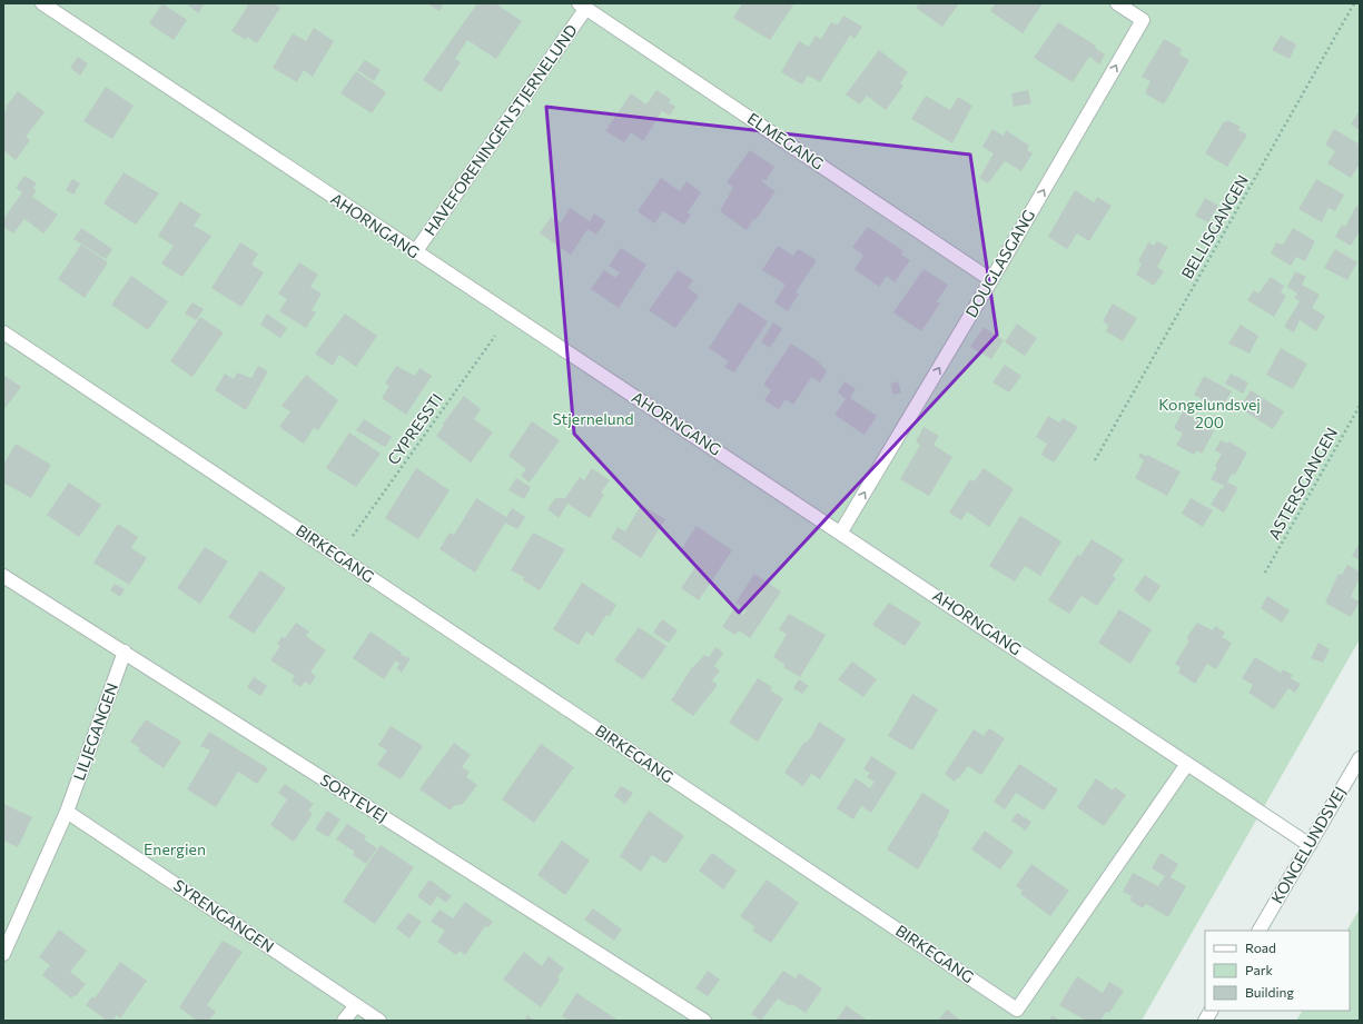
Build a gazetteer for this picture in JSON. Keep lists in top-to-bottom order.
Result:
{
  "streets": {
    "street": [
      "HAVEFORENINGEN STJERNELUND",
      "ELMEGANG",
      "AHORNGANG",
      "DOUGLASGANG",
      "BIRKEGANG",
      "LILJEGANGEN",
      "SORTEVEJ",
      "KONGELUNDSVEJ",
      "SYRENGANGEN"
    ],
    "path": ["BELLISGANGEN", "CYPRESSTI", "ASTERSGANGEN"]
  },
  "crossings": [
    ["HAVEFORENINGEN STJERNELUND", "ELMEGANG"],
    ["HAVEFORENINGEN STJERNELUND", "AHORNGANG"],
    ["ELMEGANG", "DOUGLASGANG"],
    ["AHORNGANG", "DOUGLASGANG"],
    ["AHORNGANG", "CYPRESSTI"],
    ["AHORNGANG", "BIRKEGANG"],
    ["AHORNGANG", "KONGELUNDSVEJ"],
    ["CYPRESSTI", "BIRKEGANG"],
    ["LILJEGANGEN", "SORTEVEJ"],
    ["LILJEGANGEN", "SYRENGANGEN"]
  ],
  "one_way": ["DOUGLASGANG"],
  "parks": ["Kongelundsvej 200", "Stjernelund", "Energien"],
  "legend": ["Road", "Park", "Building"]
}
